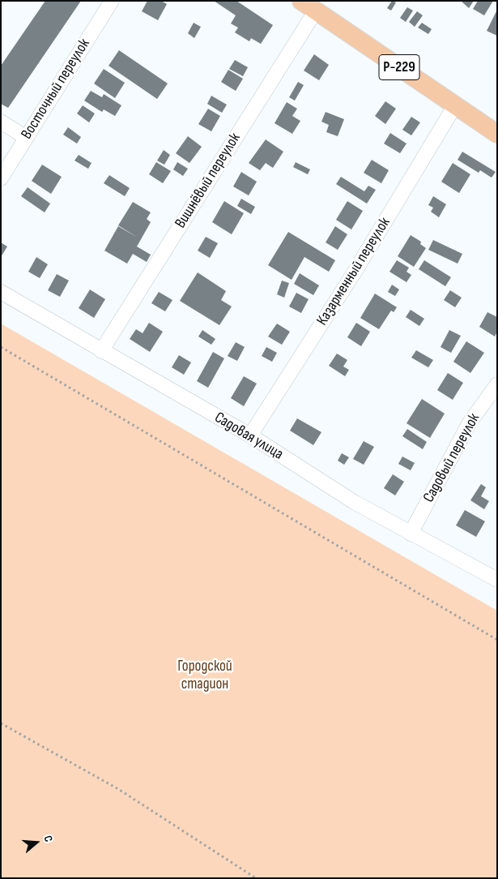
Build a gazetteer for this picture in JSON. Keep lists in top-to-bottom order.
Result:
{
  "streets": {
    "main road": ["Р-229"],
    "street": [
      "Восточный переулок",
      "Вишнёвый переулок",
      "Казарменный переулок",
      "Садовая улица",
      "Садовый переулок"
    ]
  },
  "crossings": [
    ["Р-229", "Вишнёвый переулок"],
    ["Р-229", "Казарменный переулок"],
    ["Вишнёвый переулок", "Садовая улица"],
    ["Казарменный переулок", "Садовая улица"],
    ["Садовая улица", "Садовый переулок"]
  ],
  "parks": ["Городской стадион"],
  "north": "right"
}
